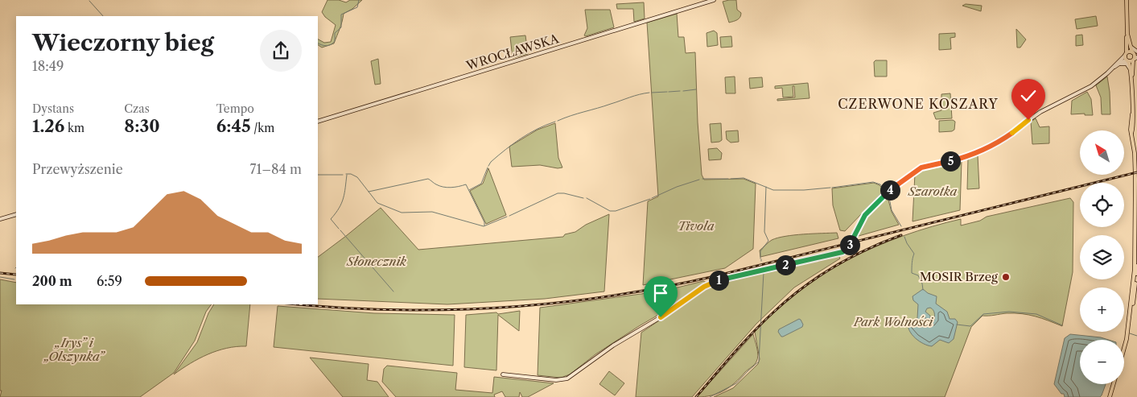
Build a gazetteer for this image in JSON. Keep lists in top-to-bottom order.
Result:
{
  "streets": {
    "street": ["WROCŁAWSKA"]
  },
  "districts": ["CZERWONE KOSZARY"],
  "parks": [
    "Szarotka",
    "Tivola",
    "Słonecznik",
    "Park Wolności",
    "„Irys” i „Olszynka”"
  ],
  "places": ["MOSIR Brzeg"],
  "north": "top left",
  "page": {
    "heading": ["Wieczorny bieg", "18:49"],
    "stats": [
      ["Dystans", "1.26 km"],
      ["Czas", "8:30"],
      ["Tempo", "6:45 /km"]
    ],
    "map_buttons": ["+", "−"],
    "pins": [
      "5",
      "4",
      "3",
      "2",
      "1"
    ],
    "chart": ["Przewyższenie", "71–84 m"],
    "list": [
      {
        "name": "200 m",
        "note": "6:59"
      }
    ]
  }
}
